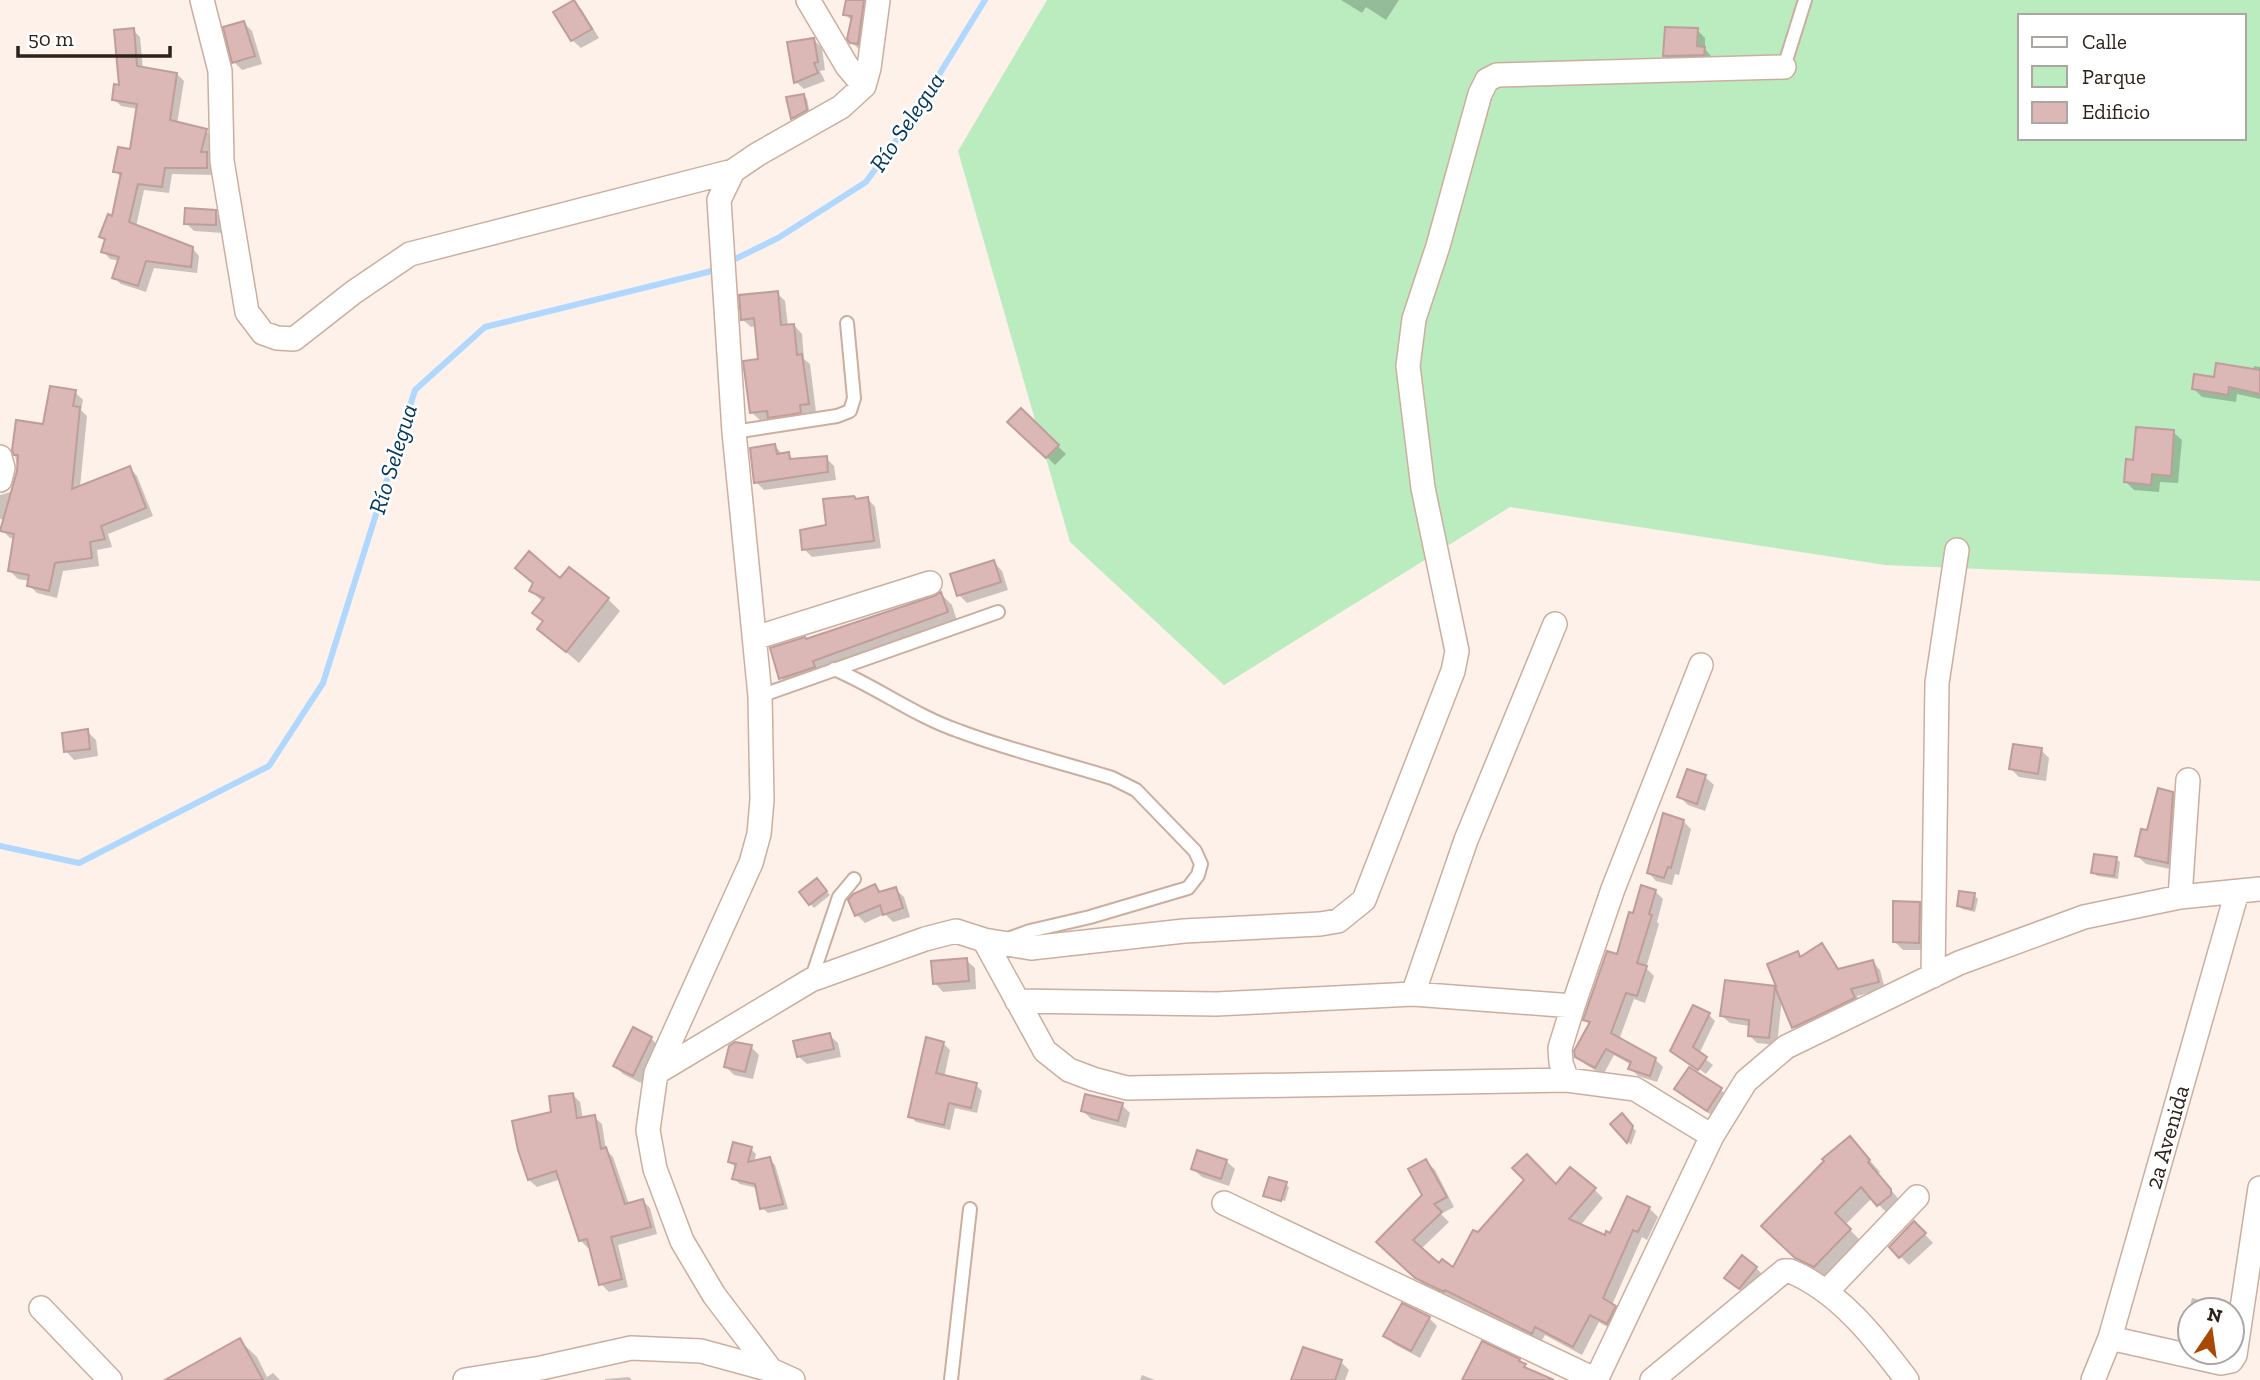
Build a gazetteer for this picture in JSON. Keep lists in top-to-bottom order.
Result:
{
  "streets": {
    "street": ["2a Avenida"]
  },
  "water": ["Río Selegua"],
  "legend": ["Calle", "Parque", "Edificio"],
  "scale_bar": "50 m",
  "north": "top"
}
